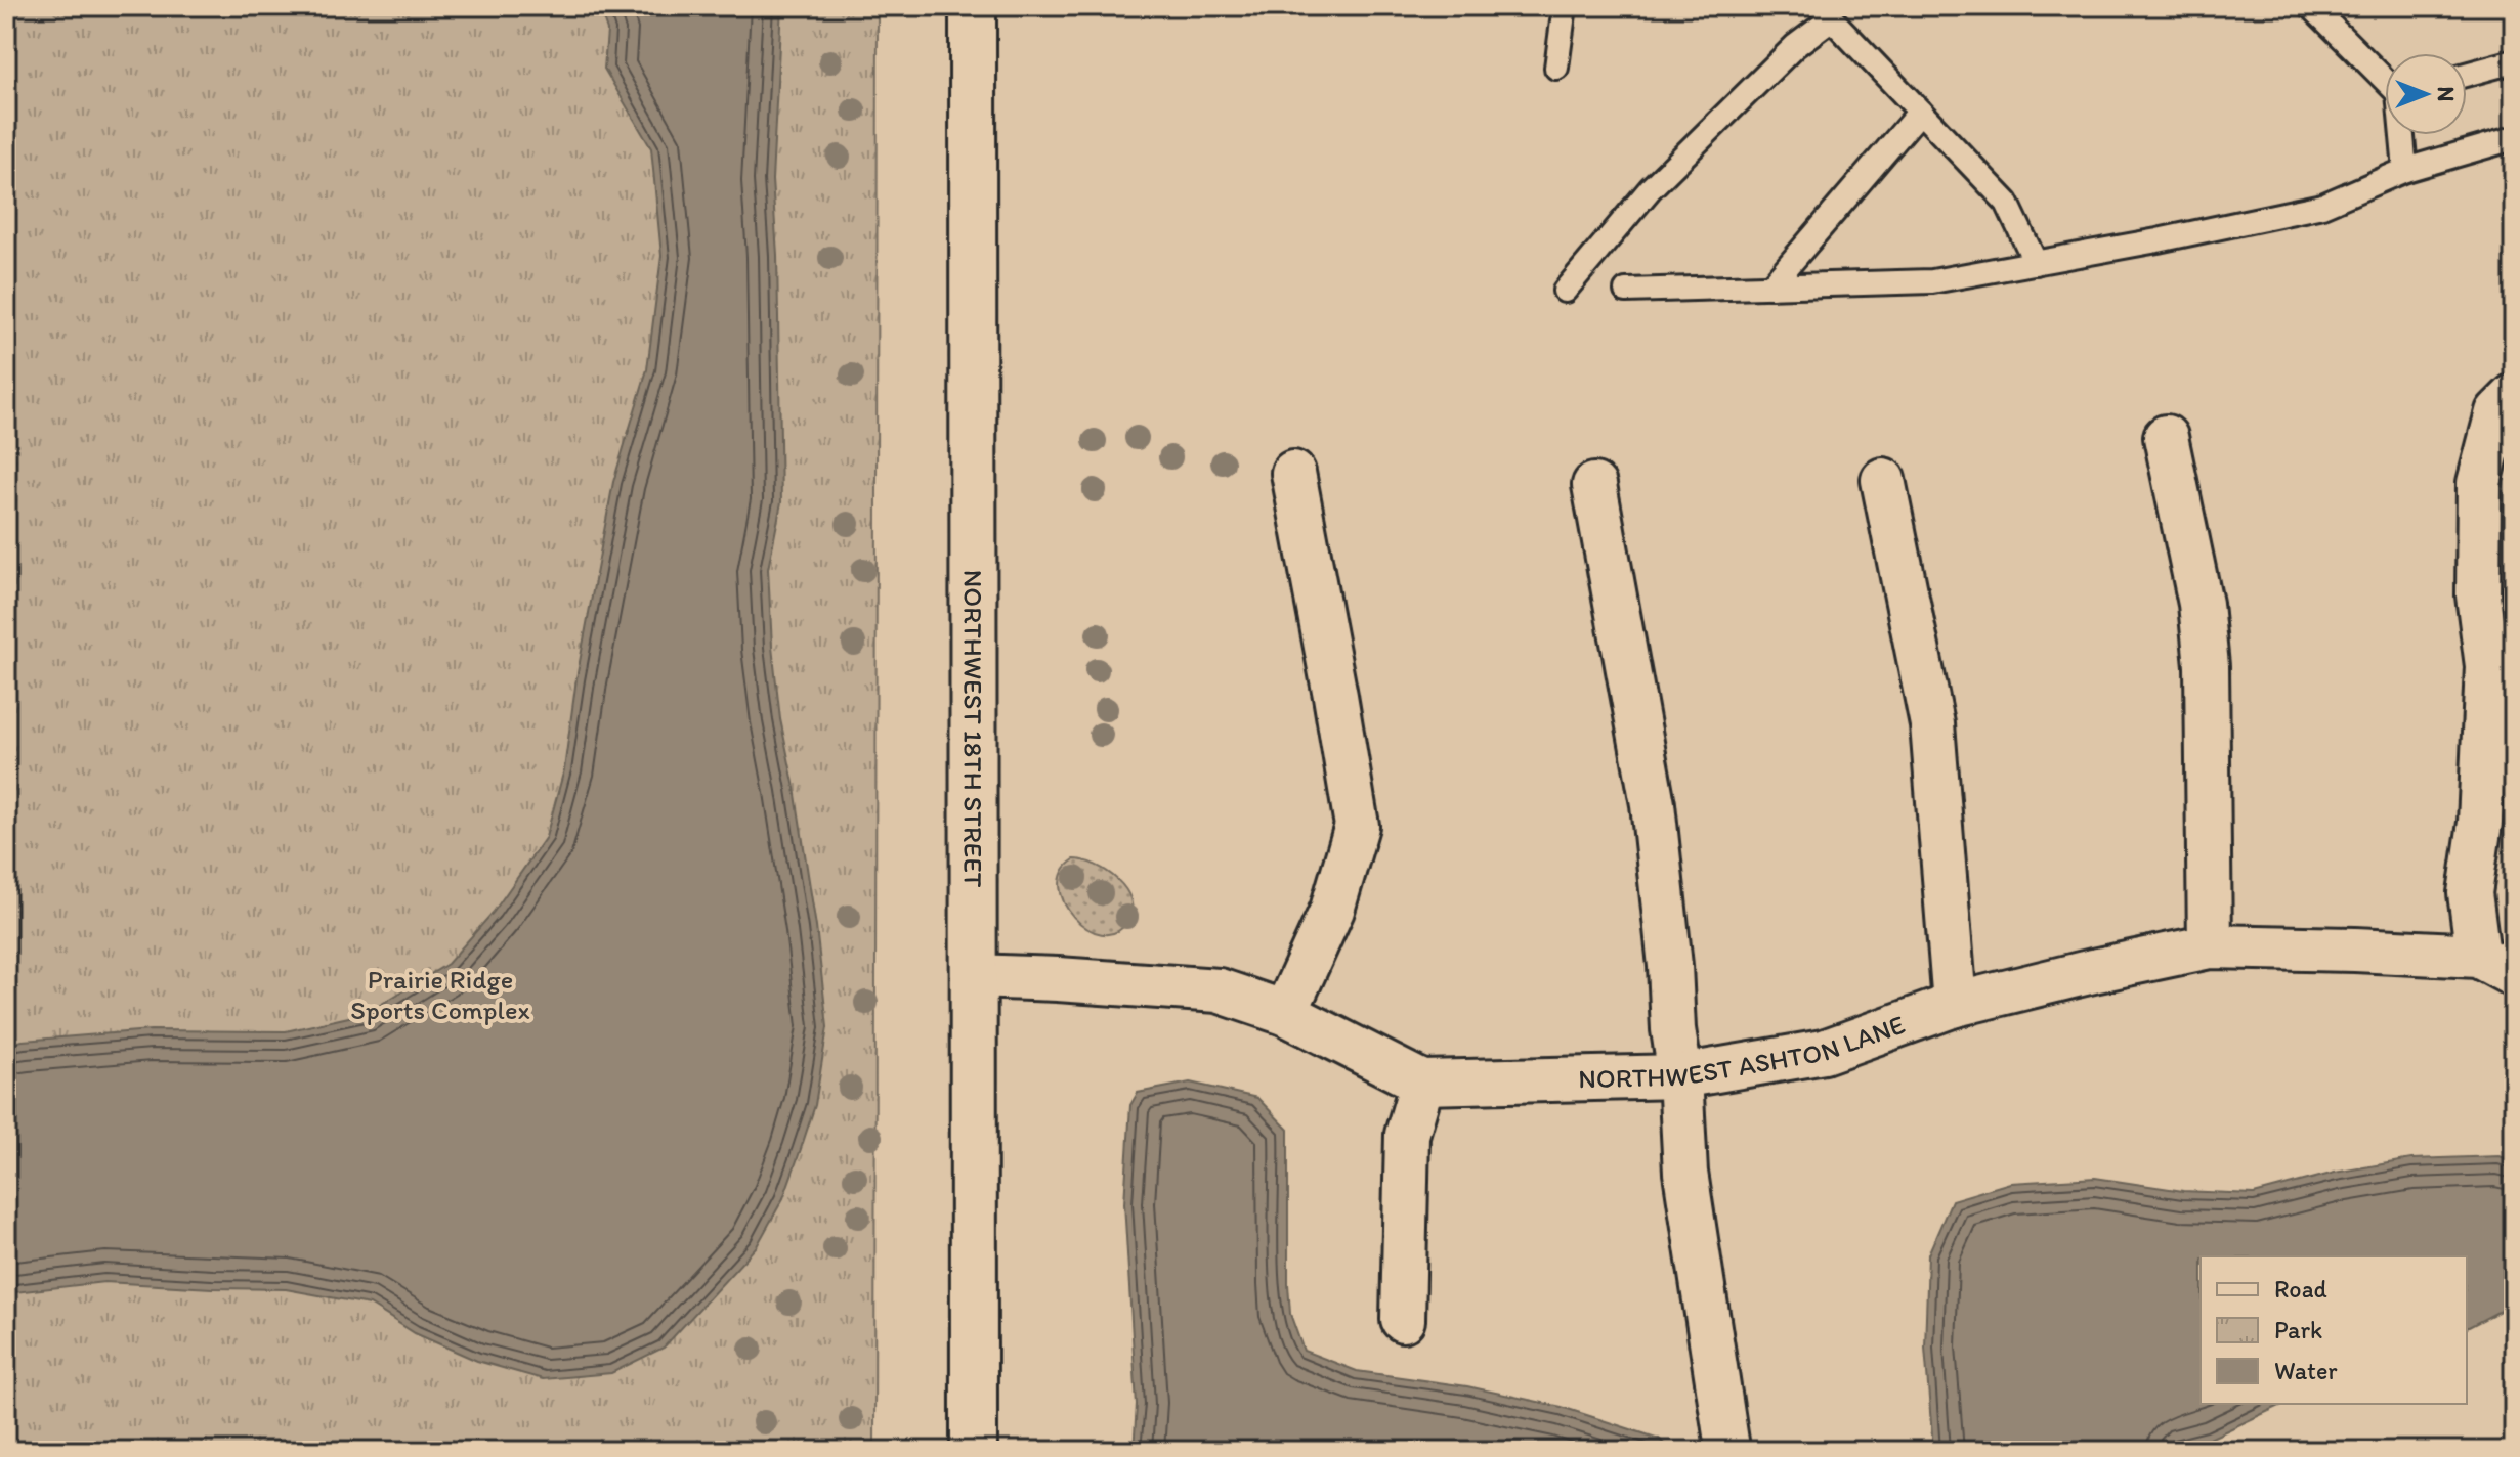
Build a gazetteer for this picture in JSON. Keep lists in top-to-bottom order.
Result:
{
  "streets": {
    "main road": ["NORTHWEST 18TH STREET"],
    "street": ["NORTHWEST ASHTON LANE"]
  },
  "crossings": [
    ["NORTHWEST 18TH STREET", "NORTHWEST ASHTON LANE"]
  ],
  "parks": ["Prairie Ridge Sports Complex"],
  "legend": ["Road", "Park", "Water"],
  "north": "right"
}
